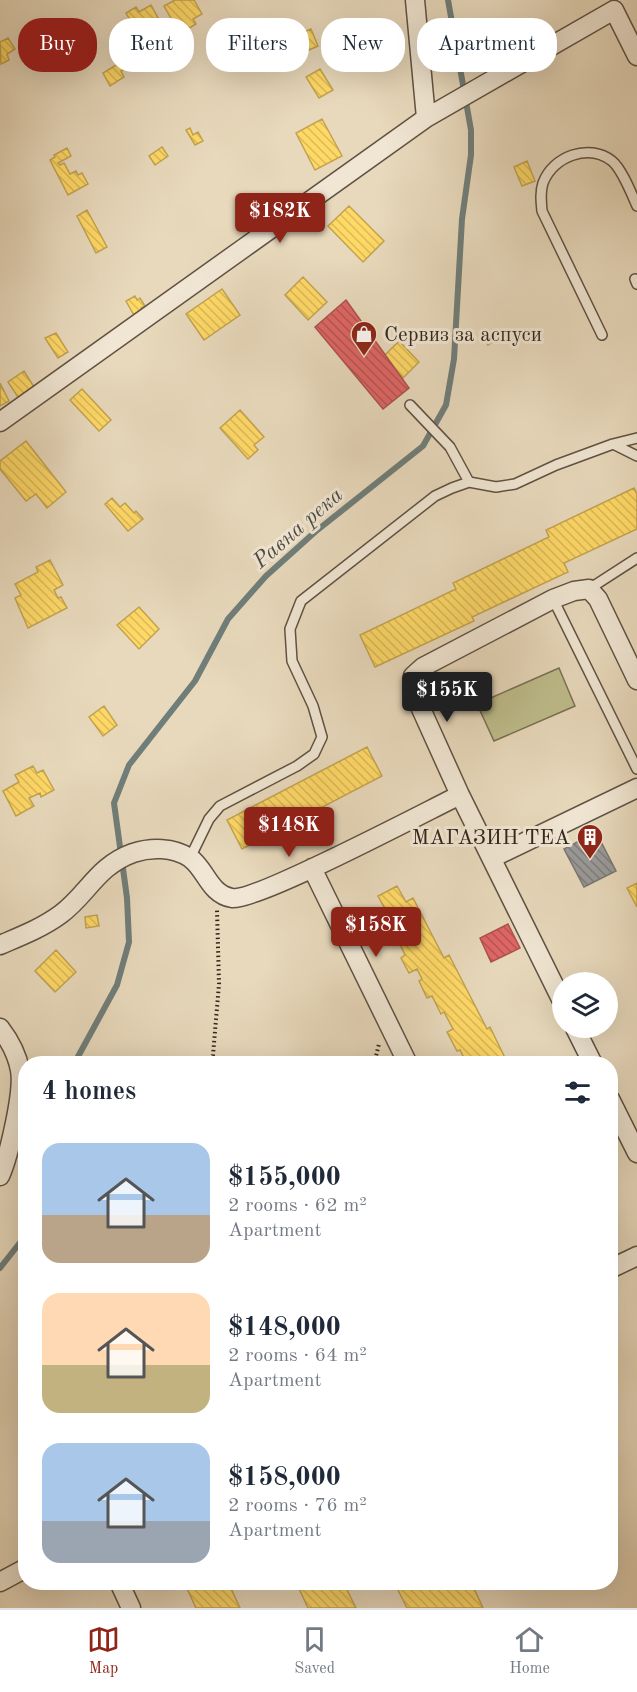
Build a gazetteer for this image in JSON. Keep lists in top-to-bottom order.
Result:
{
  "water": ["Равна река"],
  "places": {
    "shop": ["Сервиз за аспуси"],
    "building": ["МАГАЗИН ТЕА"]
  },
  "page": {
    "chip": [
      "Buy",
      "Rent",
      "Filters",
      "New",
      "Apartment"
    ],
    "price": [
      "$182K",
      "$155K",
      "$148K",
      "$158K"
    ],
    "heading": "4 homes",
    "list": [
      {
        "name": "$155,000",
        "note": "2 rooms · 62 m² · Apartment"
      },
      {
        "name": "$148,000",
        "note": "2 rooms · 64 m² · Apartment"
      },
      {
        "name": "$158,000",
        "note": "2 rooms · 76 m² · Apartment"
      }
    ],
    "tabs": ["Map", "Saved", "Home"]
  }
}
